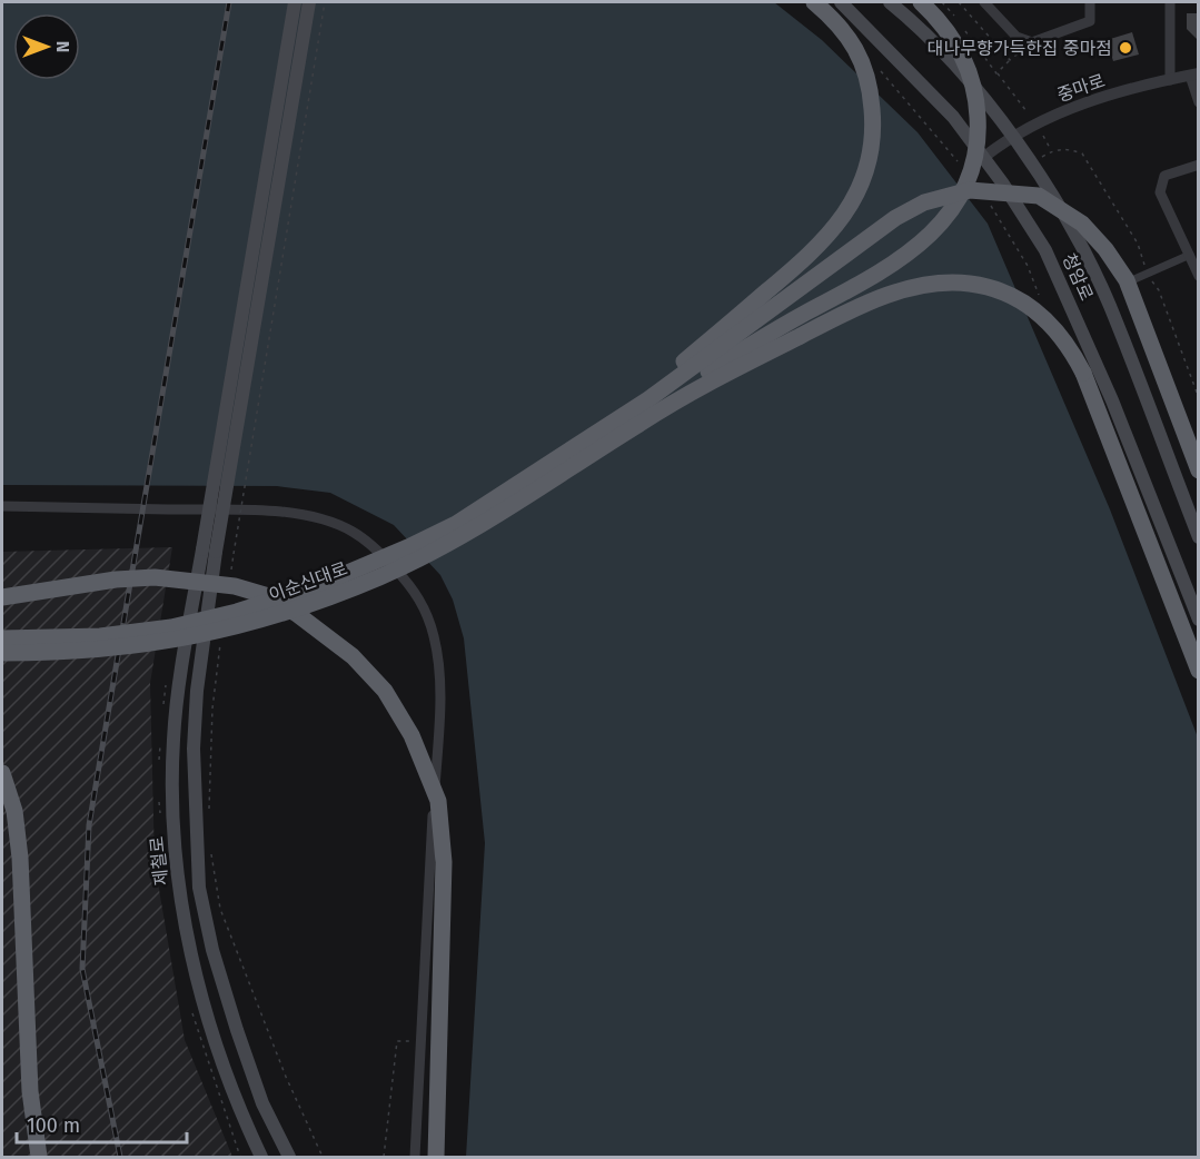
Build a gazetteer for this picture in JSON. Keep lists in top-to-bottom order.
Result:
{
  "streets": {
    "highway": ["이순신대로"],
    "main road": ["청암로", "제철로"],
    "street": ["중마로"]
  },
  "crossings": [
    ["중마로", "청암로"]
  ],
  "places": ["대나무향가득한집 중마점"],
  "scale_bar": "100 m",
  "north": "right"
}
